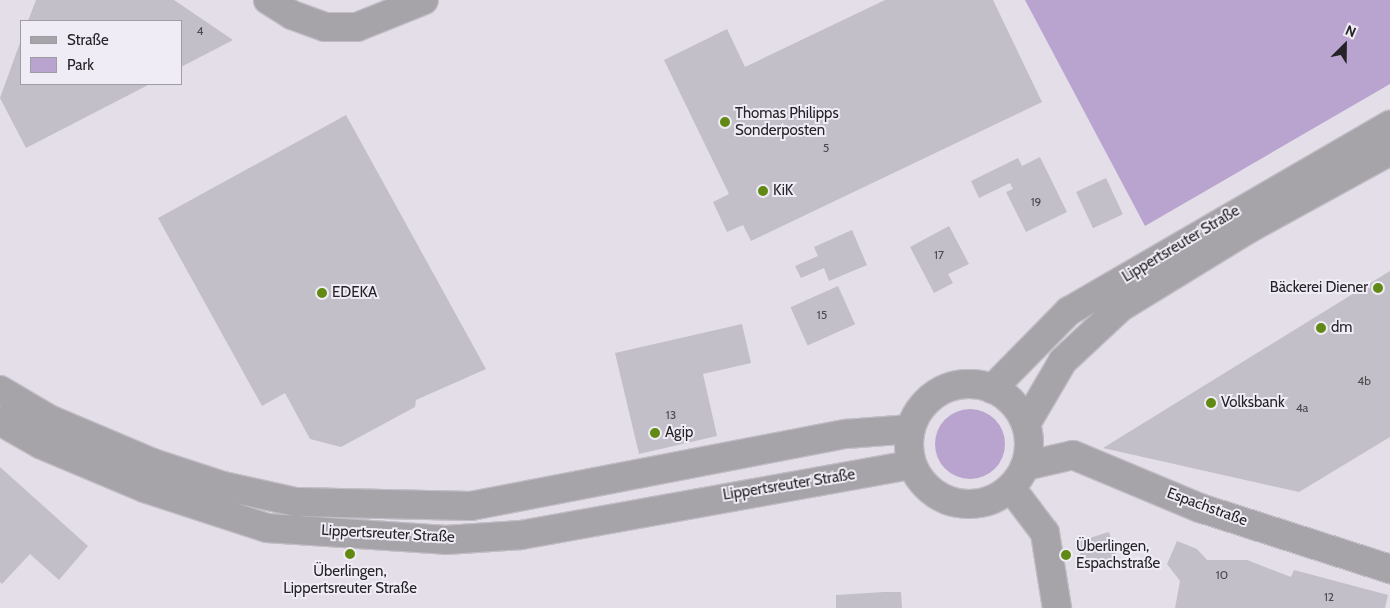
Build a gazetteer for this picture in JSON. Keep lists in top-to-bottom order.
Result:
{
  "streets": {
    "street": ["Lippertsreuter Straße", "Espachstraße"]
  },
  "crossings": [
    ["Lippertsreuter Straße", "Espachstraße"]
  ],
  "places": [
    "Thomas Philipps Sonderposten",
    "KiK",
    "Bäckerei Diener",
    "EDEKA",
    "dm",
    "Volksbank",
    "Agip",
    "Überlingen, Lippertsreuter Straße",
    "Überlingen, Espachstraße"
  ],
  "house_numbers": [
    "4",
    "5",
    "19",
    "17",
    "15",
    "4b",
    "4a",
    "13",
    "10",
    "12"
  ],
  "legend": ["Straße", "Park"],
  "north": "top right"
}
